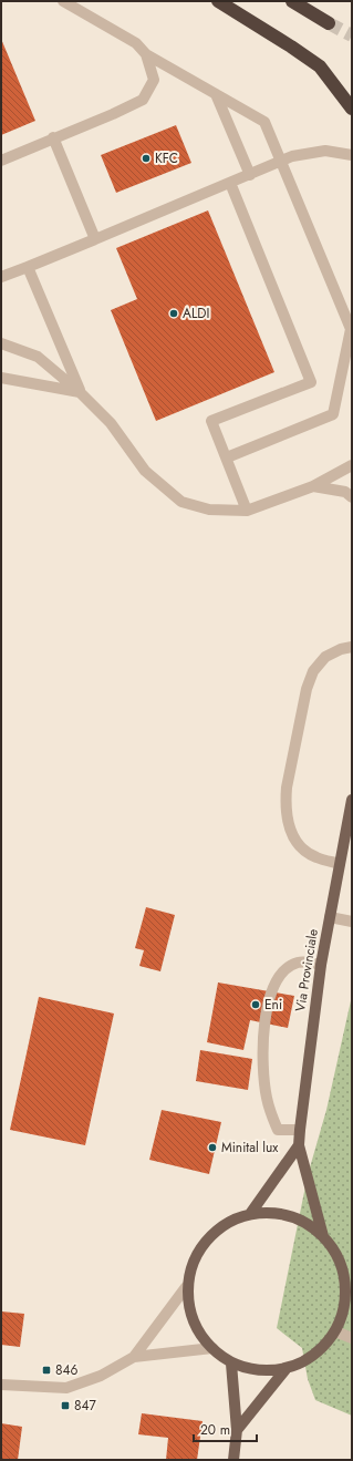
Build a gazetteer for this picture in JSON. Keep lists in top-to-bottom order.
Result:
{
  "streets": {
    "main road": ["Via Provinciale"]
  },
  "places": {
    "other": [
      "KFC",
      "ALDI",
      "Eni",
      "Minital lux"
    ],
    "transit": ["846", "847"]
  },
  "scale_bar": "20 m"
}
